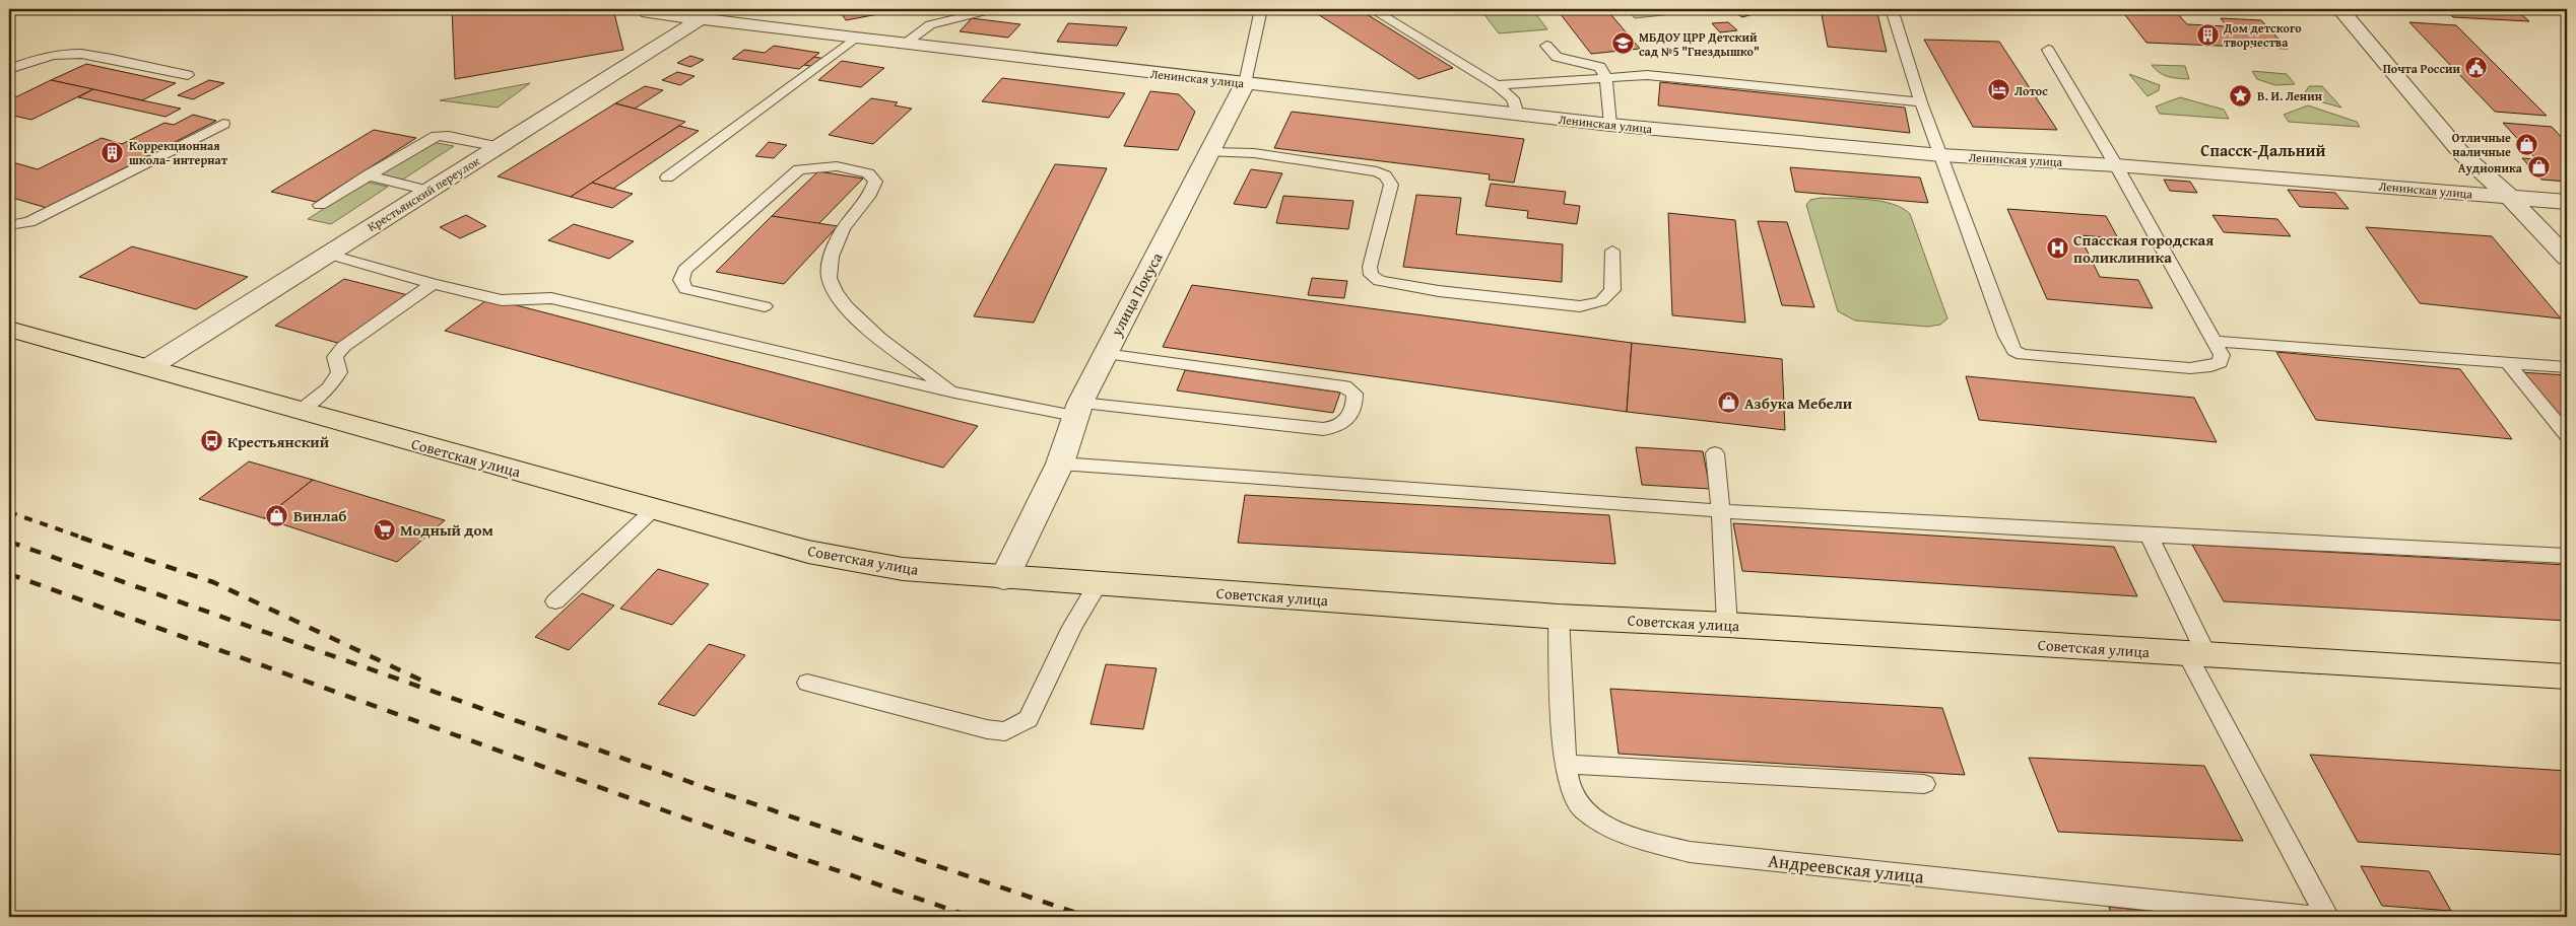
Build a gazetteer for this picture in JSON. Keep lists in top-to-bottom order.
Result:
{
  "streets": {
    "main road": ["Советская улица"],
    "street": ["Ленинская улица", "Крестьянский переулок", "улица Покуса"],
    "lane": ["Андреевская улица"]
  },
  "crossings": [
    ["Ленинская улица", "Крестьянский переулок"],
    ["Ленинская улица", "улица Покуса"],
    ["Крестьянский переулок", "Советская улица"],
    ["улица Покуса", "Советская улица"],
    ["Советская улица", "Андреевская улица"]
  ],
  "districts": ["Спасск-Дальний"],
  "places": {
    "building": ["Дом детского творчества", "Коррекционная школа- интернат"],
    "school or university": ["МБДОУ ЦРР Детский сад №5 \"Гнездышко\""],
    "public building": ["Почта России"],
    "hotel": ["Лотос"],
    "place": ["В. И. Ленин"],
    "shop": [
      "Отличные наличные",
      "Аудионика",
      "Азбука Мебели",
      "Винлаб"
    ],
    "hospital": ["Спасская городская поликлиника"],
    "bus stop": ["Крестьянский"],
    "supermarket": ["Модный дом"]
  }
}
